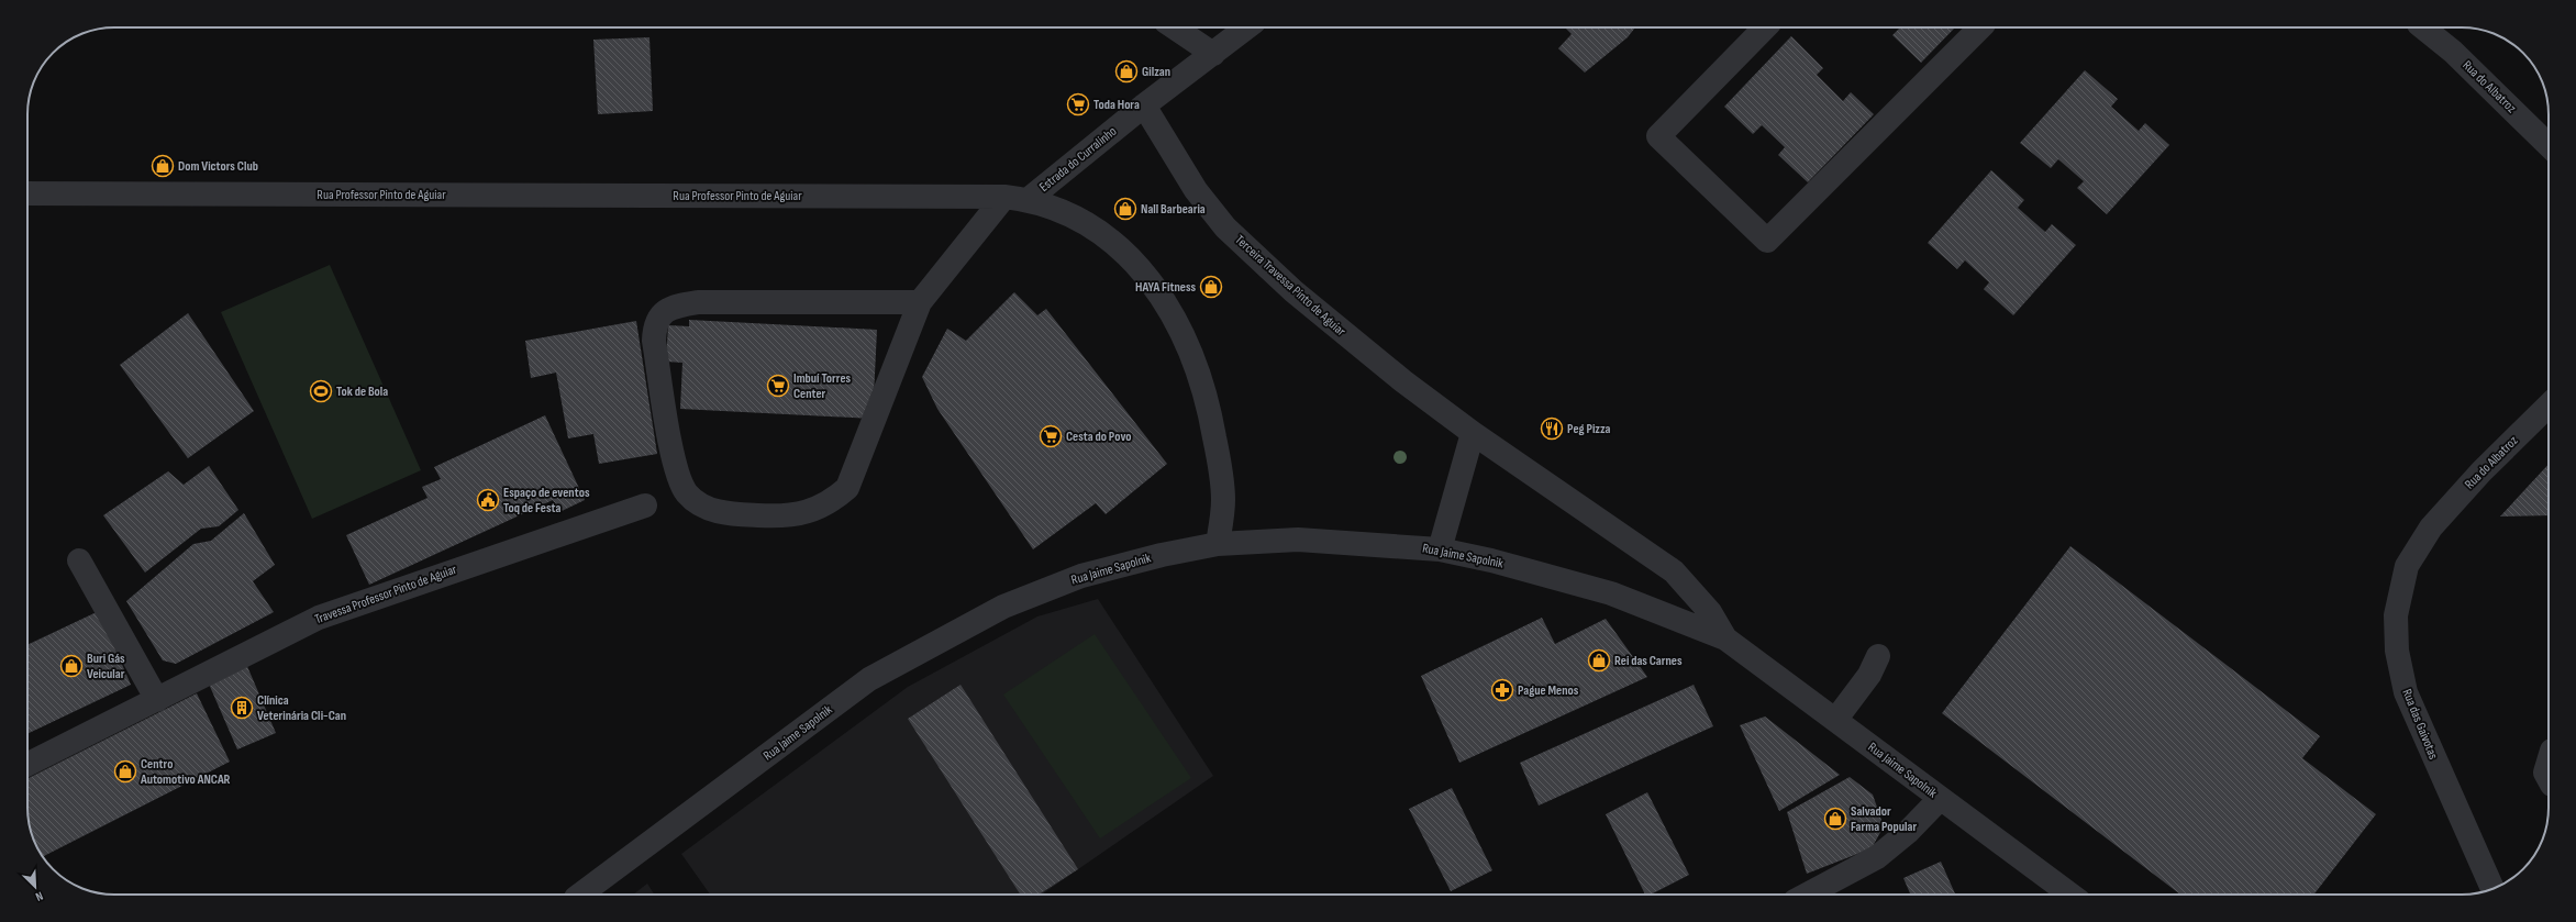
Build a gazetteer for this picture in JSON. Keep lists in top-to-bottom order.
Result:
{
  "streets": {
    "street": [
      "Rua do Albatroz",
      "Estrada do Curralinho",
      "Rua Professor Pinto de Aguiar",
      "Terceira Travessa Pinto de Aguiar",
      "Rua Jaime Sapolnik",
      "Travessa Professor Pinto de Aguiar",
      "Rua das Gaivotas"
    ]
  },
  "crossings": [
    ["Rua do Albatroz", "Rua das Gaivotas"],
    ["Estrada do Curralinho", "Rua Professor Pinto de Aguiar"],
    ["Estrada do Curralinho", "Terceira Travessa Pinto de Aguiar"],
    ["Rua Professor Pinto de Aguiar", "Rua Jaime Sapolnik"],
    ["Terceira Travessa Pinto de Aguiar", "Rua Jaime Sapolnik"]
  ],
  "places": {
    "shop": [
      "Gilzan",
      "Dom Victors Club",
      "Nall Barbearia",
      "HAYA Fitness",
      "Rei das Carnes",
      "Buri Gás Veicular",
      "Centro Automotivo ANCAR",
      "Salvador Farma Popular"
    ],
    "supermarket": ["Toda Hora", "Imbuí Torres Center", "Cesta do Povo"],
    "sports": ["Tok de Bola"],
    "restaurant": ["Peg Pizza"],
    "public building": ["Espaço de eventos Toq de Festa"],
    "pharmacy": ["Pague Menos"],
    "building": ["Clínica Veterinária Cli-Can"]
  },
  "north": "bottom right"
}
